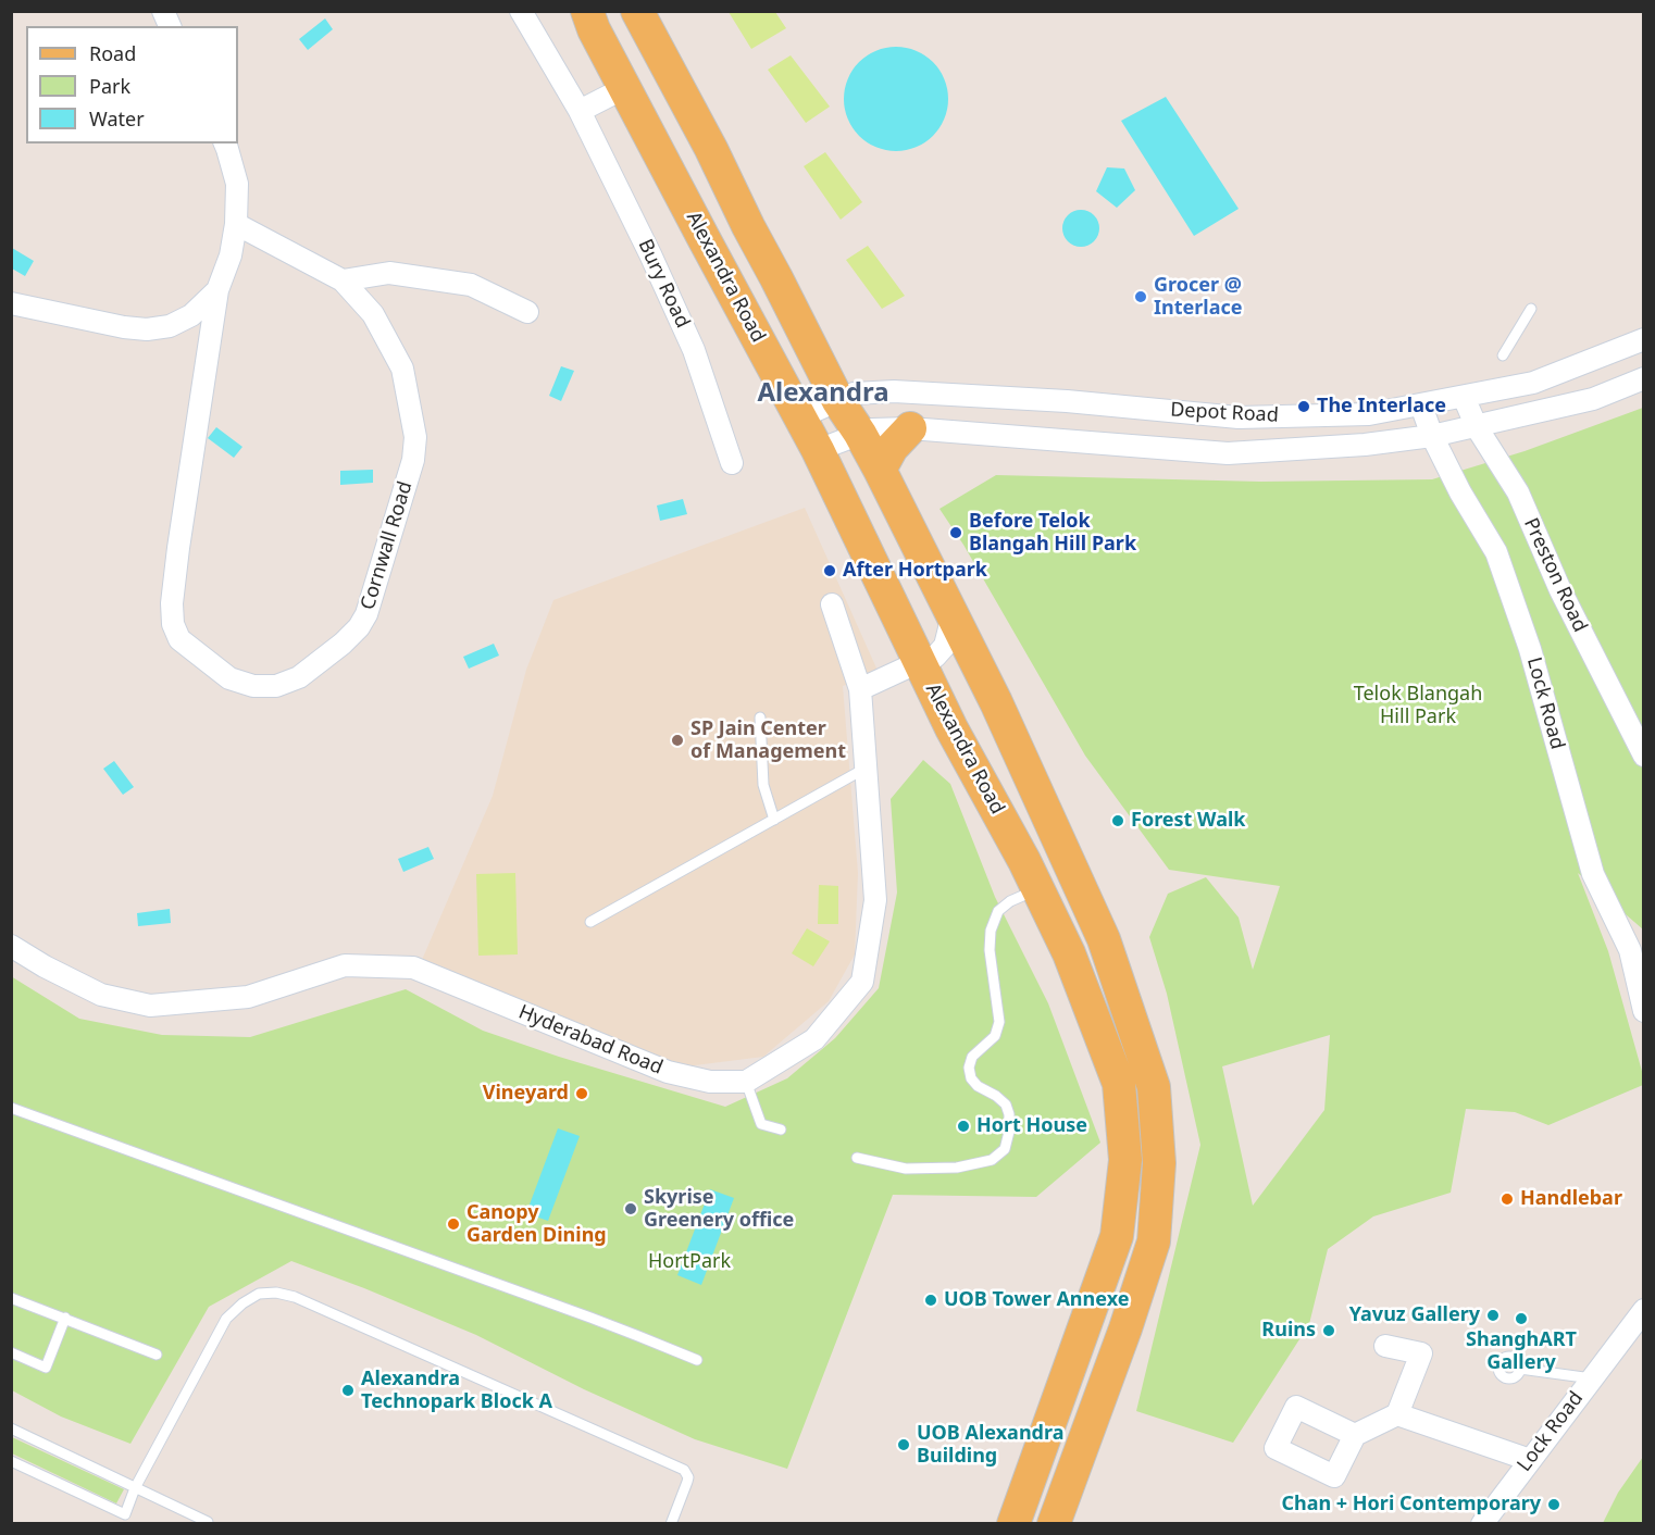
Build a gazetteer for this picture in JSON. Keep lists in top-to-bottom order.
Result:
{
  "streets": {
    "main road": ["Alexandra Road"],
    "street": [
      "Bury Road",
      "Depot Road",
      "Cornwall Road",
      "Preston Road",
      "Lock Road",
      "Hyderabad Road"
    ]
  },
  "crossings": [
    ["Alexandra Road", "Depot Road"],
    ["Depot Road", "Preston Road"],
    ["Depot Road", "Lock Road"]
  ],
  "districts": ["Alexandra"],
  "parks": ["Telok Blangah Hill Park", "HortPark"],
  "places": [
    "Grocer @ Interlace",
    "The Interlace",
    "Before Telok Blangah Hill Park",
    "After Hortpark",
    "SP Jain Center of Management",
    "Forest Walk",
    "Vineyard",
    "Hort House",
    "Handlebar",
    "Skyrise Greenery office",
    "Canopy Garden Dining",
    "UOB Tower Annexe",
    "Yavuz Gallery",
    "ShanghART Gallery",
    "Ruins",
    "Alexandra Technopark Block A",
    "UOB Alexandra Building",
    "Chan + Hori Contemporary"
  ],
  "legend": ["Road", "Park", "Water"]
}
